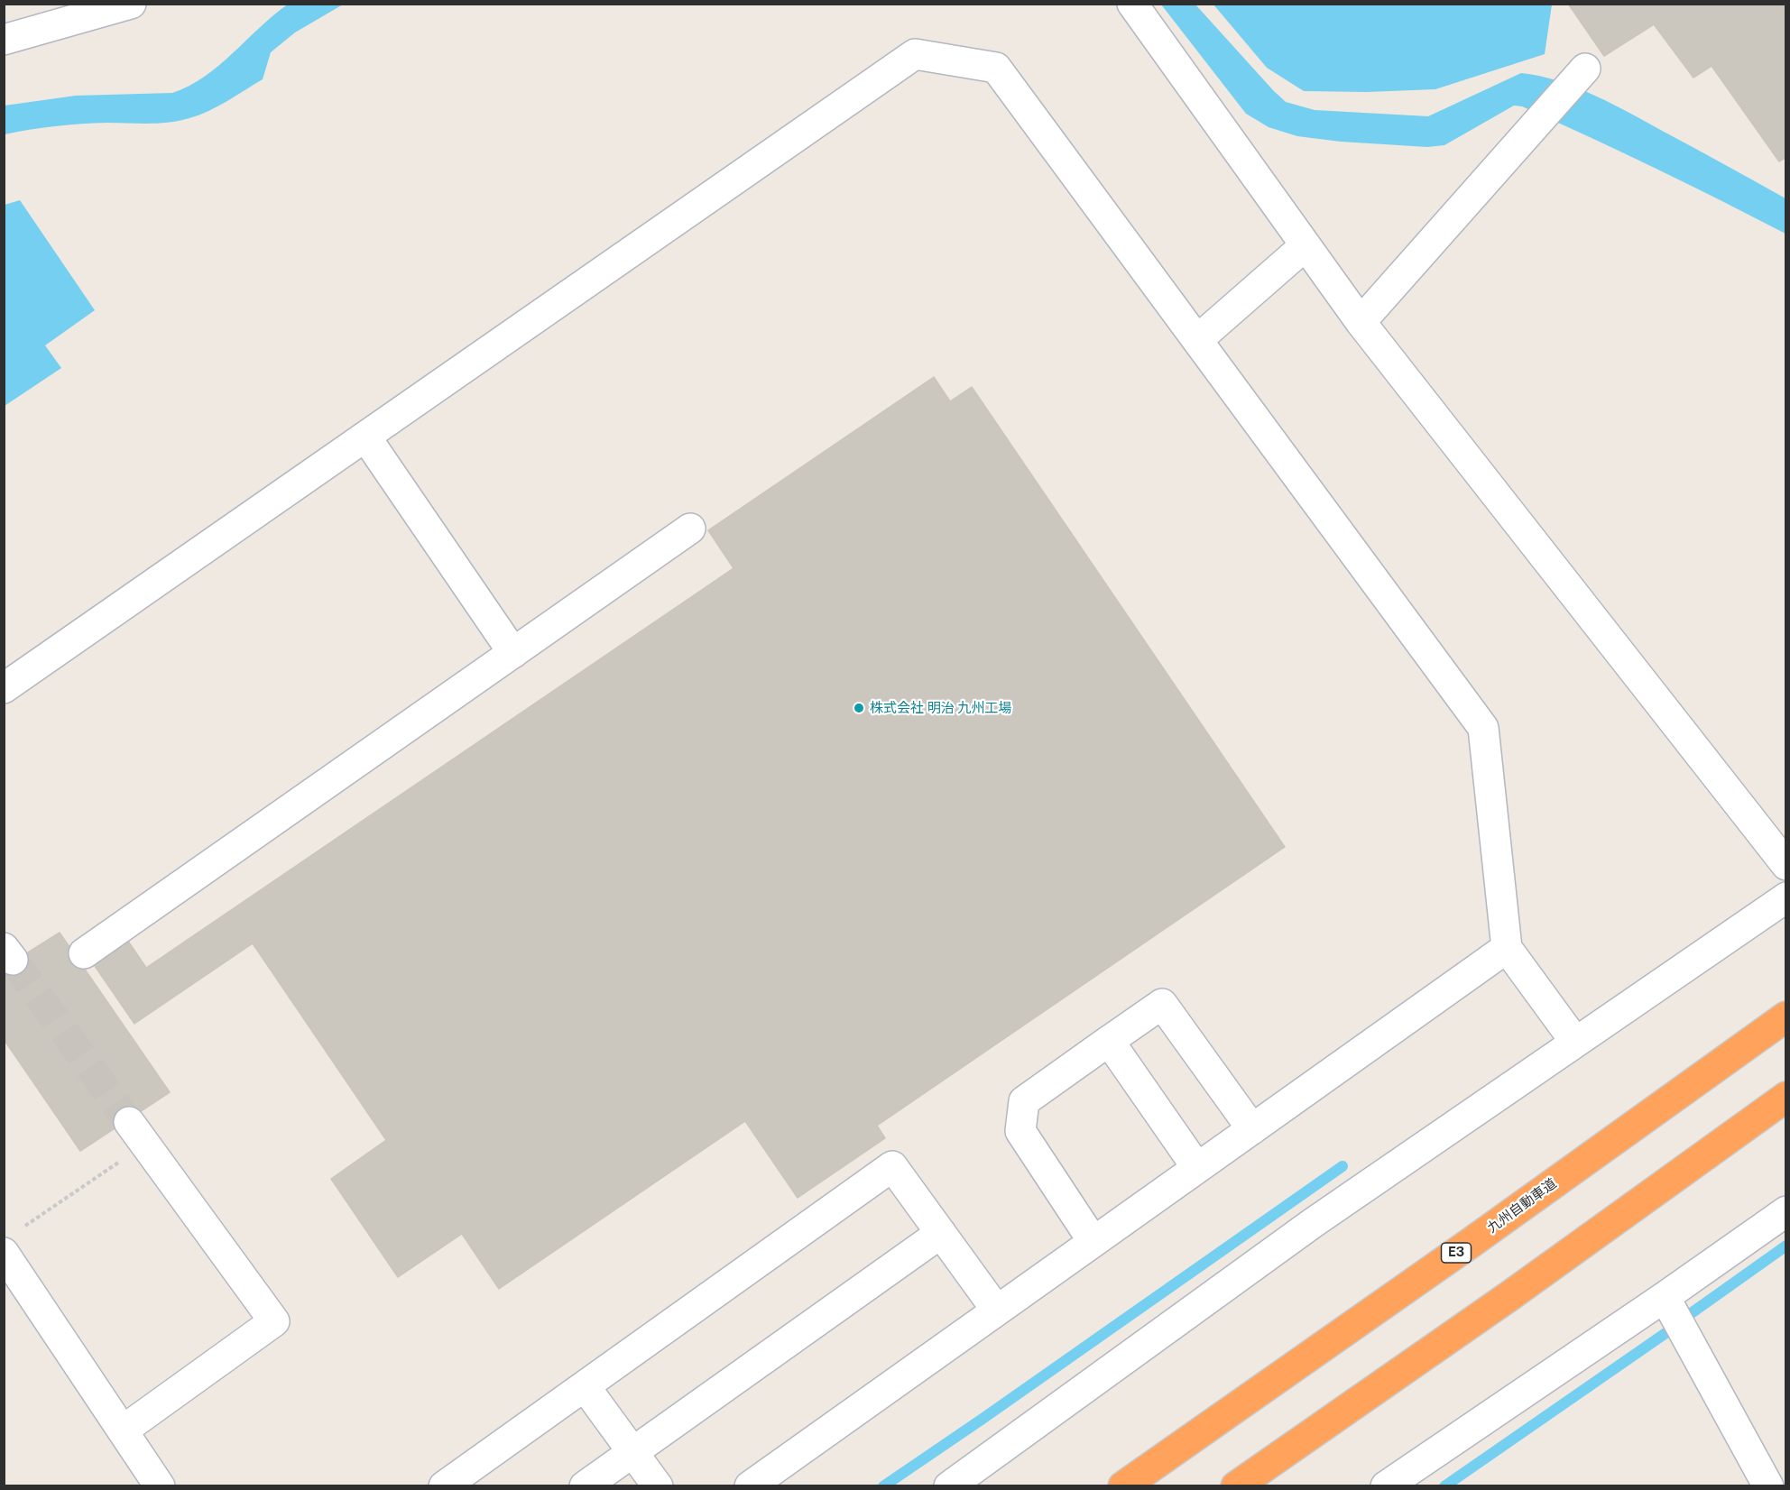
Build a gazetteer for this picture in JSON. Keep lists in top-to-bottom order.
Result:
{
  "streets": {
    "highway": ["九州自動車道", "E3"]
  },
  "places": ["株式会社 明治 九州工場"]
}
